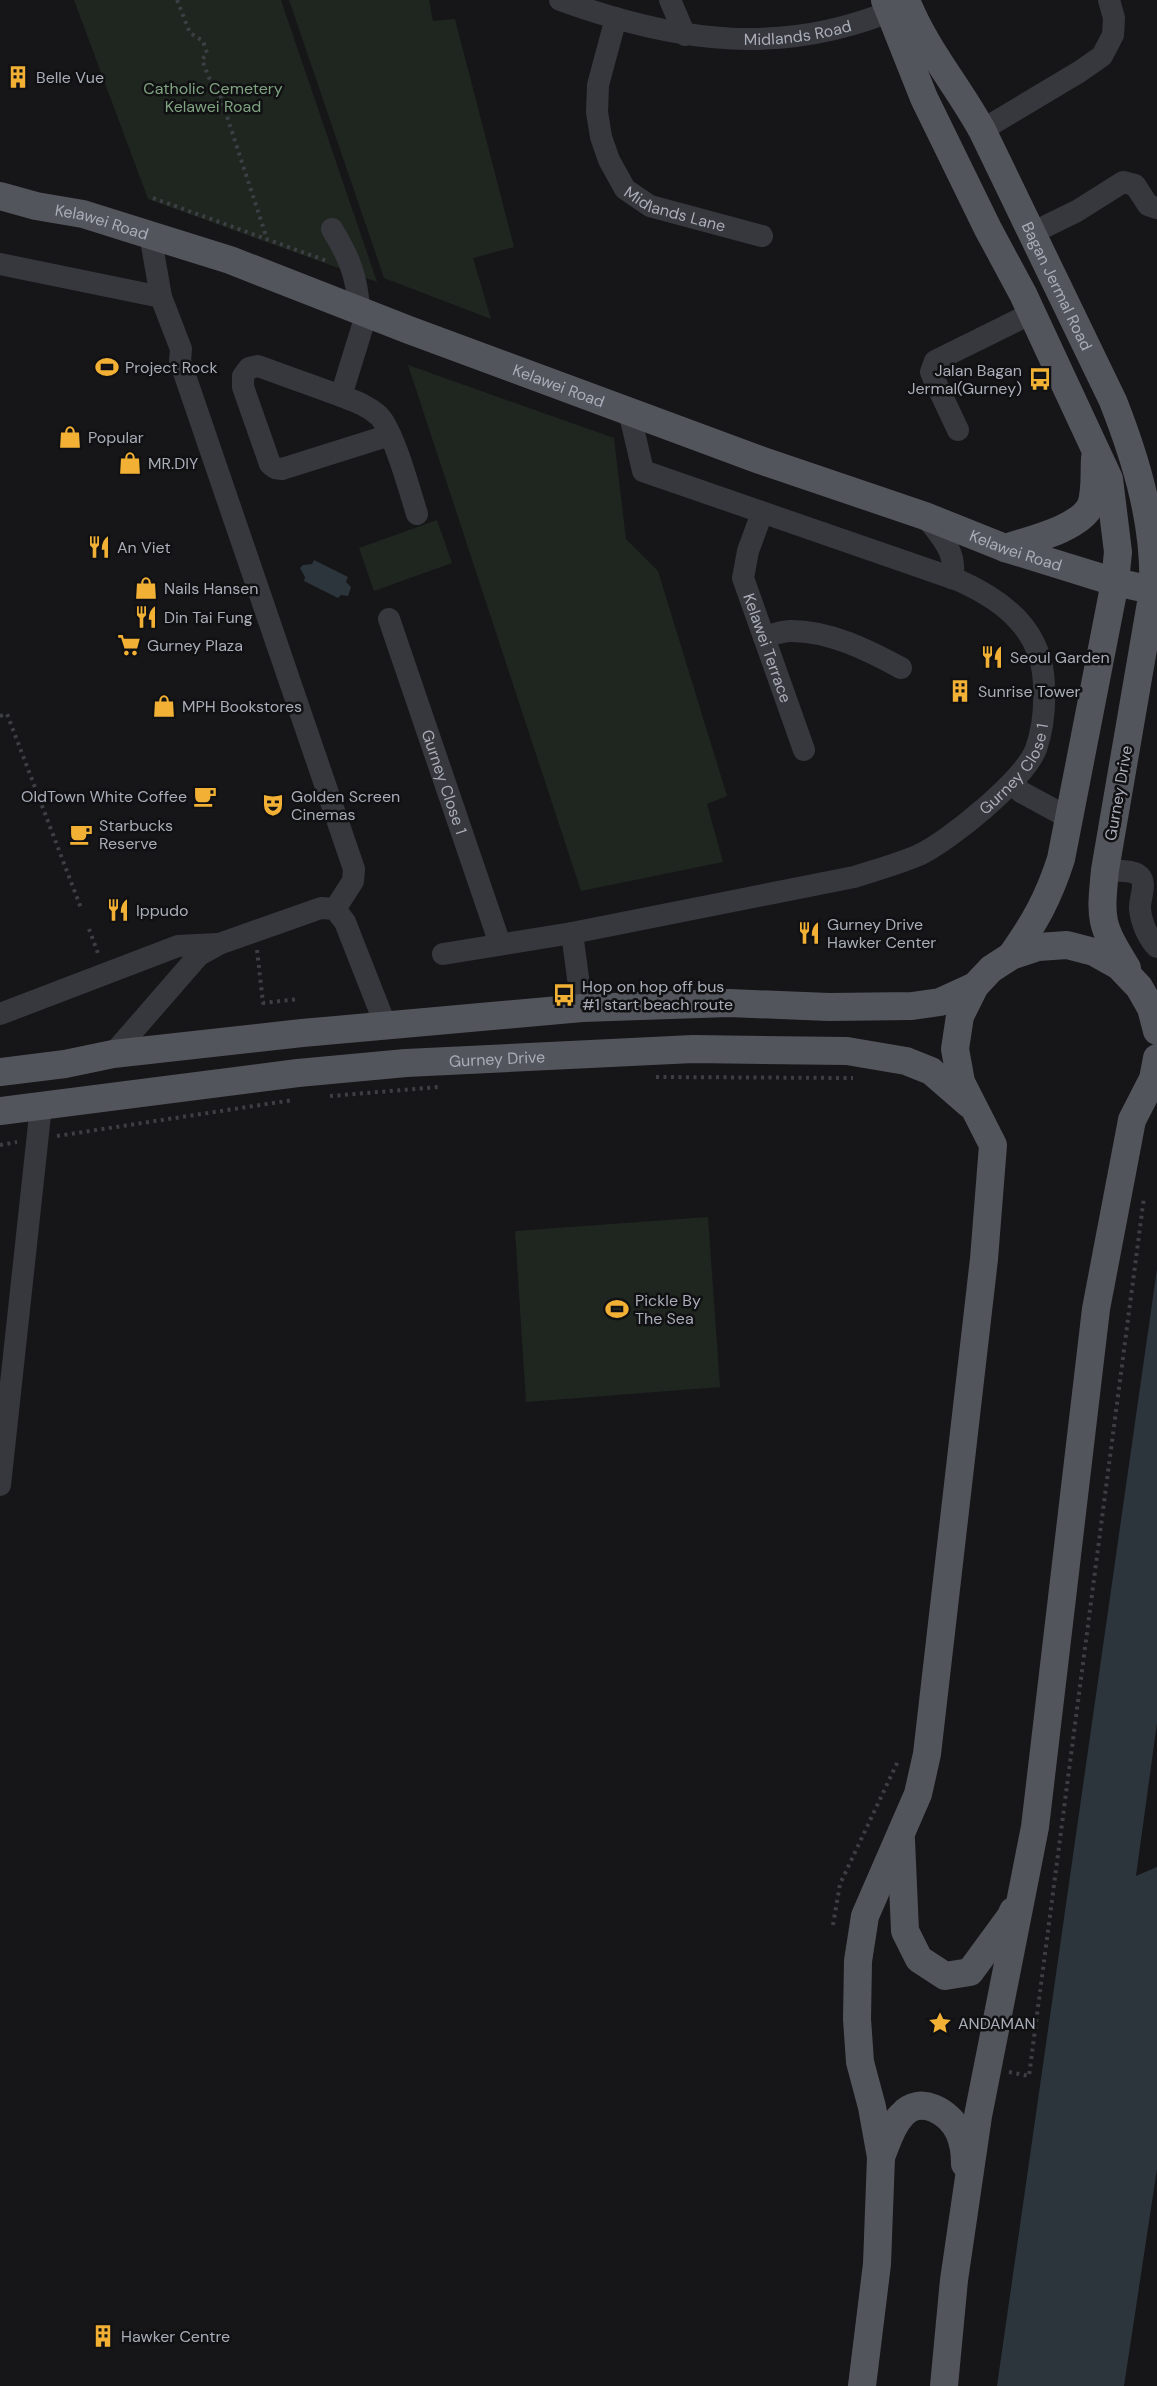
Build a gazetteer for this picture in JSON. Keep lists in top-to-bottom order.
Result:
{
  "streets": {
    "main road": ["Kelawei Road", "Bagan Jermal Road", "Gurney Drive"],
    "street": [
      "Midlands Road",
      "Midlands Lane",
      "Kelawei Terrace",
      "Gurney Close 1"
    ]
  },
  "crossings": [
    ["Midlands Road", "Midlands Lane"],
    ["Midlands Road", "Bagan Jermal Road"],
    ["Kelawei Road", "Bagan Jermal Road"],
    ["Kelawei Road", "Gurney Close 1"],
    ["Kelawei Road", "Gurney Drive"],
    ["Bagan Jermal Road", "Gurney Drive"],
    ["Kelawei Terrace", "Gurney Close 1"]
  ],
  "parks": ["Catholic Cemetery Kelawei Road"],
  "places": {
    "building": ["Belle Vue", "Sunrise Tower", "Hawker Centre"],
    "sports": ["Project Rock", "Pickle By The Sea"],
    "bus stop": ["Jalan Bagan Jermal(Gurney)", "Hop on hop off bus #1 start beach route"],
    "shop": [
      "Popular",
      "MR.DIY",
      "Nails Hansen",
      "MPH Bookstores"
    ],
    "restaurant": [
      "An Viet",
      "Din Tai Fung",
      "Seoul Garden",
      "Ippudo",
      "Gurney Drive Hawker Center"
    ],
    "supermarket": ["Gurney Plaza"],
    "cafe": ["OldTown White Coffee", "Starbucks Reserve"],
    "theatre": ["Golden Screen Cinemas"],
    "place": ["ANDAMAN"]
  }
}
